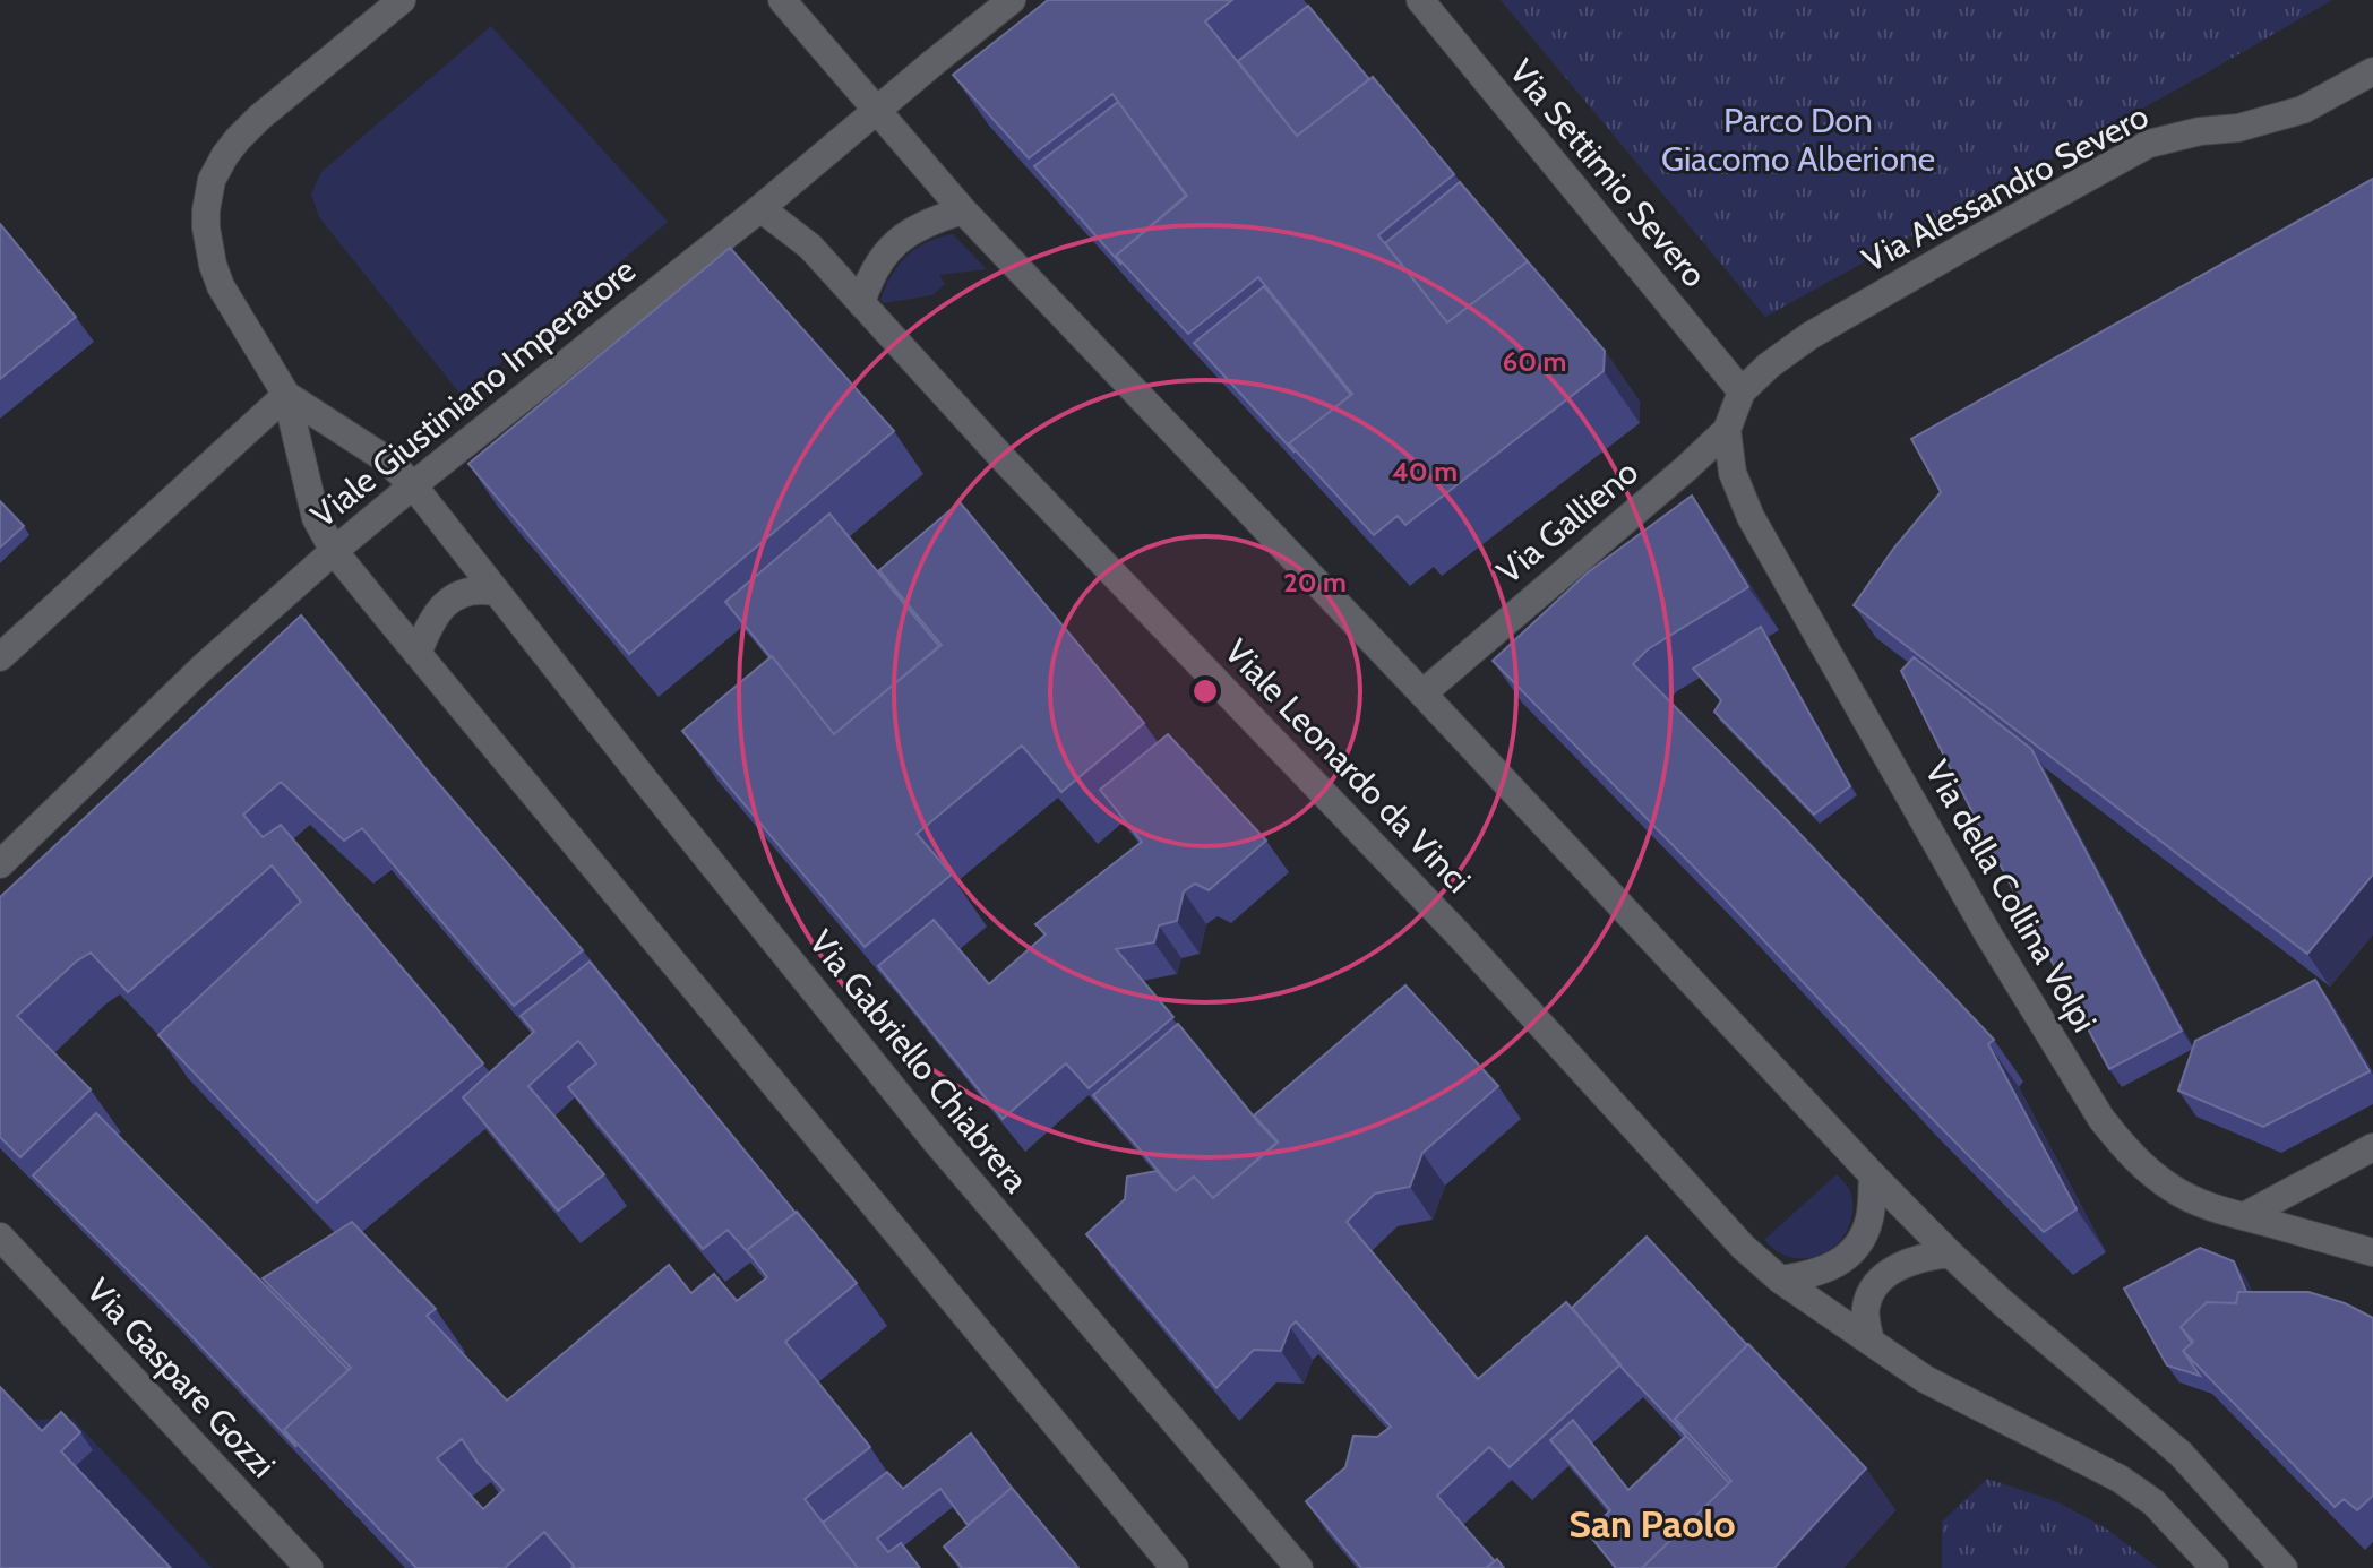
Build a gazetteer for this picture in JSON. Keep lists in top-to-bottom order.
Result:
{
  "streets": {
    "street": [
      "Via Settimio Severo",
      "Via Alessandro Severo",
      "Viale Giustiniano Imperatore",
      "Via Gallieno",
      "Viale Leonardo da Vinci",
      "Via della Collina Volpi",
      "Via Gabriello Chiabrera",
      "Via Gaspare Gozzi"
    ]
  },
  "crossings": [
    ["Via Settimio Severo", "Via Alessandro Severo"],
    ["Via Settimio Severo", "Via Gallieno"],
    ["Via Alessandro Severo", "Via Gallieno"],
    ["Viale Giustiniano Imperatore", "Viale Leonardo da Vinci"],
    ["Viale Giustiniano Imperatore", "Via Gabriello Chiabrera"],
    ["Via Gallieno", "Via della Collina Volpi"]
  ],
  "districts": ["San Paolo"],
  "parks": ["Parco Don Giacomo Alberione"],
  "rings": ["60 m", "40 m", "20 m"]
}
